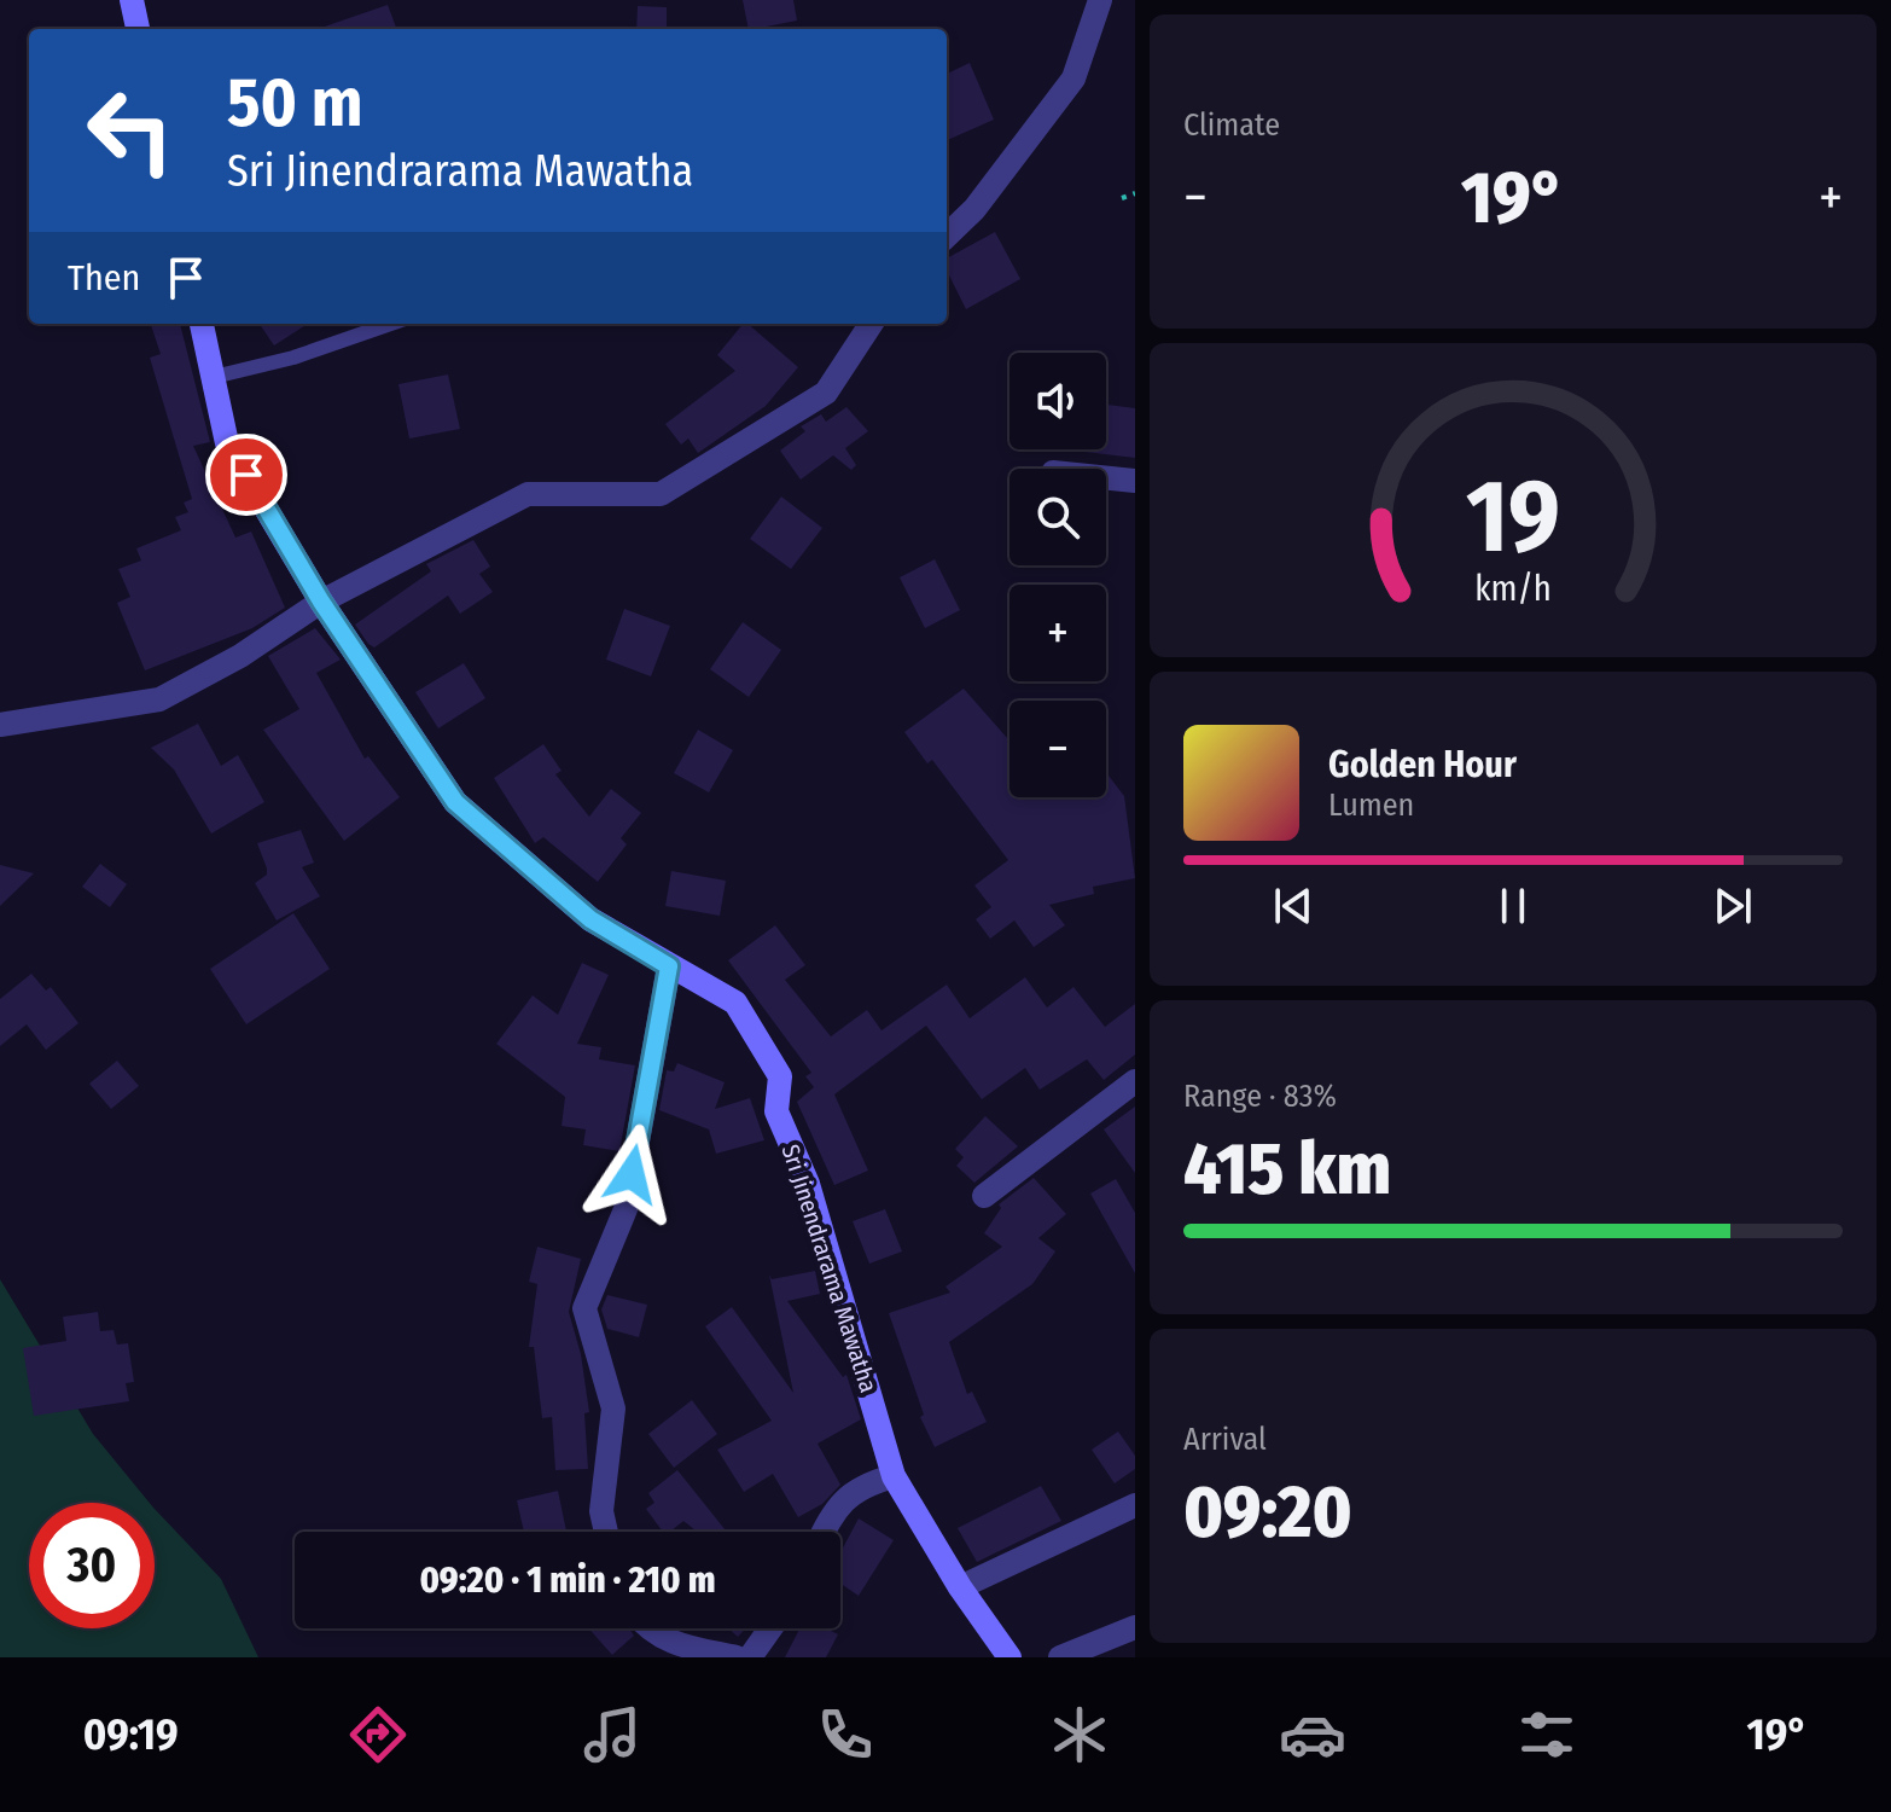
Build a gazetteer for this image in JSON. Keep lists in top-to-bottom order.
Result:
{
  "streets": {
    "main road": ["Sri Jinendrarama Mawatha"]
  },
  "page": {
    "tile": [
      "Climate",
      ["Range · 83%", "415 km"],
      ["Arrival", "09:20"]
    ],
    "turn": ["50 m", "Sri Jinendrarama Mawatha"],
    "heat": ["−", "19°", "+"],
    "then": "Then",
    "map_buttons": ["+", "−"],
    "song": ["Golden Hour", "Lumen"],
    "limit": "30",
    "trip": "09:20 · 1 min · 210 m",
    "tabs": ["09:19", "19°"],
    "gauge": ["19", "km/h"]
  }
}
